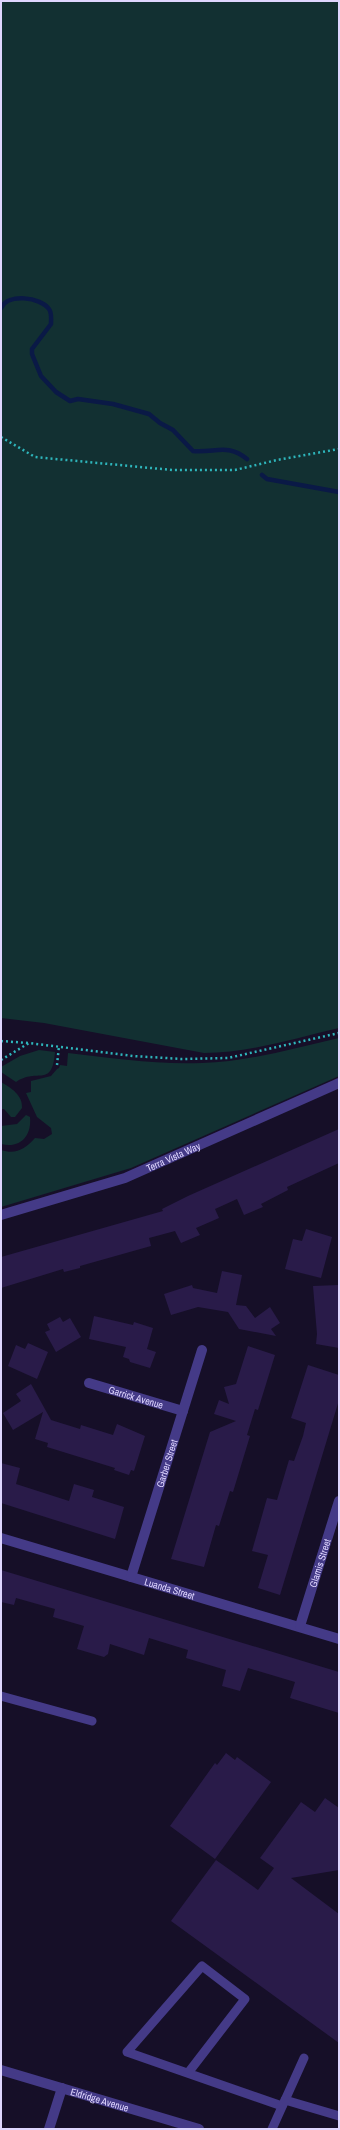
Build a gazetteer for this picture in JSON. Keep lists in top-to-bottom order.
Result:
{
  "streets": {
    "street": [
      "Terra Vista Way",
      "Garrick Avenue",
      "Garber Street",
      "Glamis Street",
      "Luanda Street",
      "Eldridge Avenue"
    ]
  },
  "crossings": [
    ["Garrick Avenue", "Garber Street"],
    ["Garber Street", "Luanda Street"],
    ["Glamis Street", "Luanda Street"]
  ]
}
